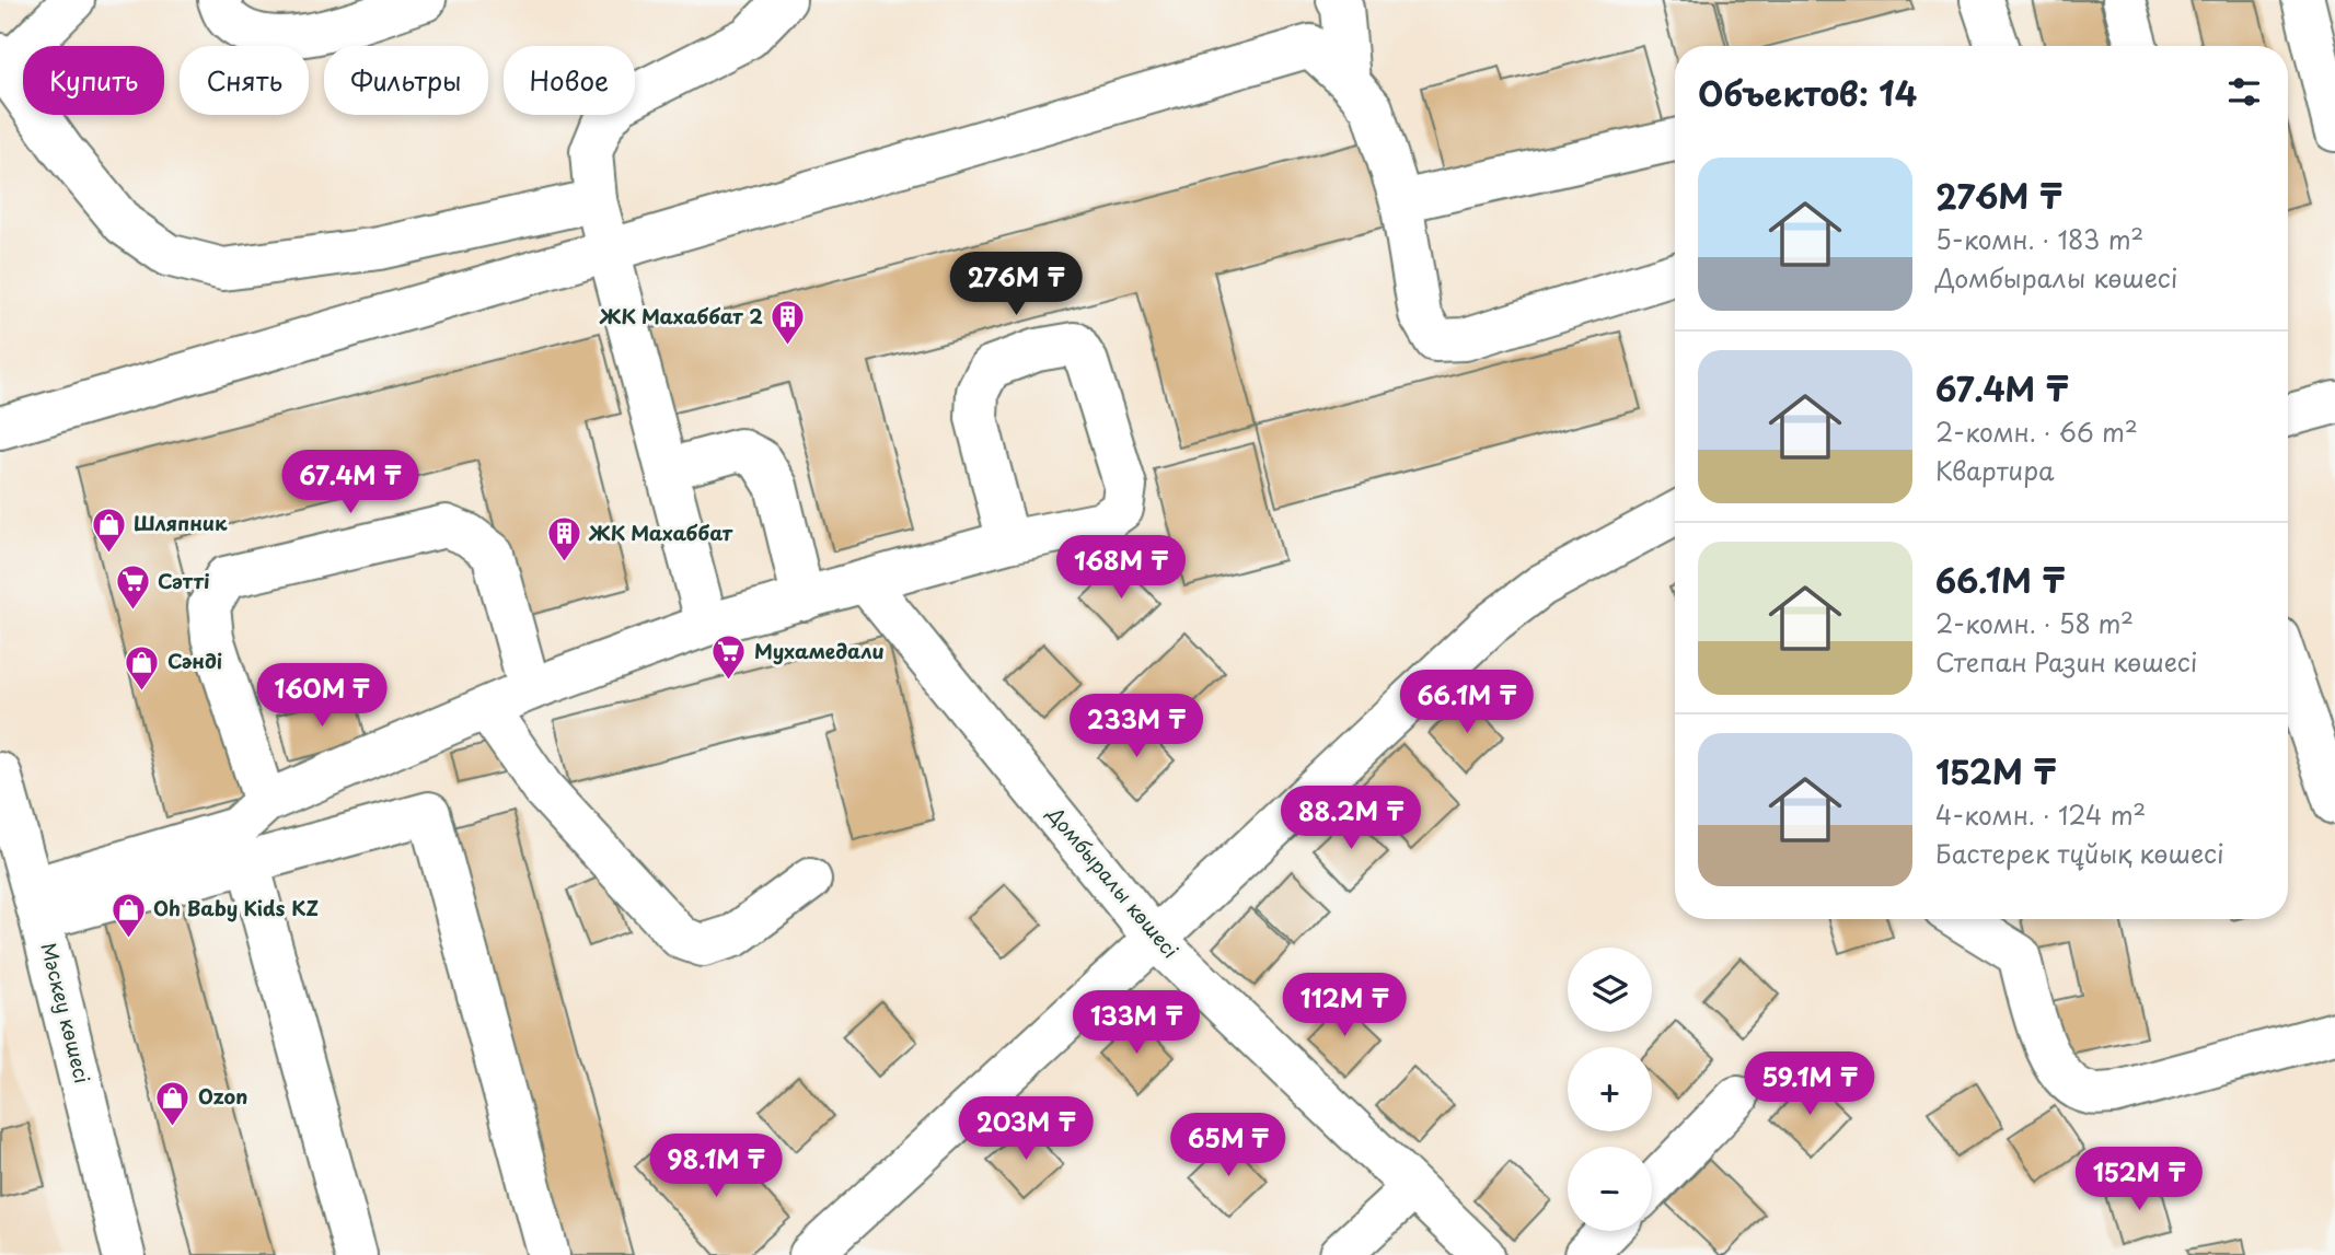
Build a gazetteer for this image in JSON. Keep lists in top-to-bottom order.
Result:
{
  "streets": {
    "street": ["Домбыралы көшесі", "Мәскеу көшесі"]
  },
  "places": {
    "building": ["ЖК Махаббат 2", "ЖК Махаббат"],
    "shop": [
      "Шляпник",
      "Сәнді",
      "Oh Baby Kids KZ",
      "Ozon"
    ],
    "supermarket": ["Сәтті", "Мухамедали"]
  },
  "page": {
    "chip": [
      "Купить",
      "Снять",
      "Фильтры",
      "Новое"
    ],
    "heading": "Объектов: 14",
    "list": [
      {
        "name": "276M ₸",
        "note": "5-комн. · 183 m² · Домбыралы көшесі"
      },
      {
        "name": "67.4M ₸",
        "note": "2-комн. · 66 m² · Квартира"
      },
      {
        "name": "66.1M ₸",
        "note": "2-комн. · 58 m² · Степан Разин көшесі"
      },
      {
        "name": "152M ₸",
        "note": "4-комн. · 124 m² · Бастерек тұйық көшесі"
      }
    ],
    "price": [
      "276M ₸",
      "67.4M ₸",
      "168M ₸",
      "160M ₸",
      "66.1M ₸",
      "233M ₸",
      "88.2M ₸",
      "112M ₸",
      "133M ₸",
      "59.1M ₸",
      "203M ₸",
      "65M ₸",
      "98.1M ₸",
      "152M ₸"
    ],
    "map_buttons": ["+", "−"]
  }
}
